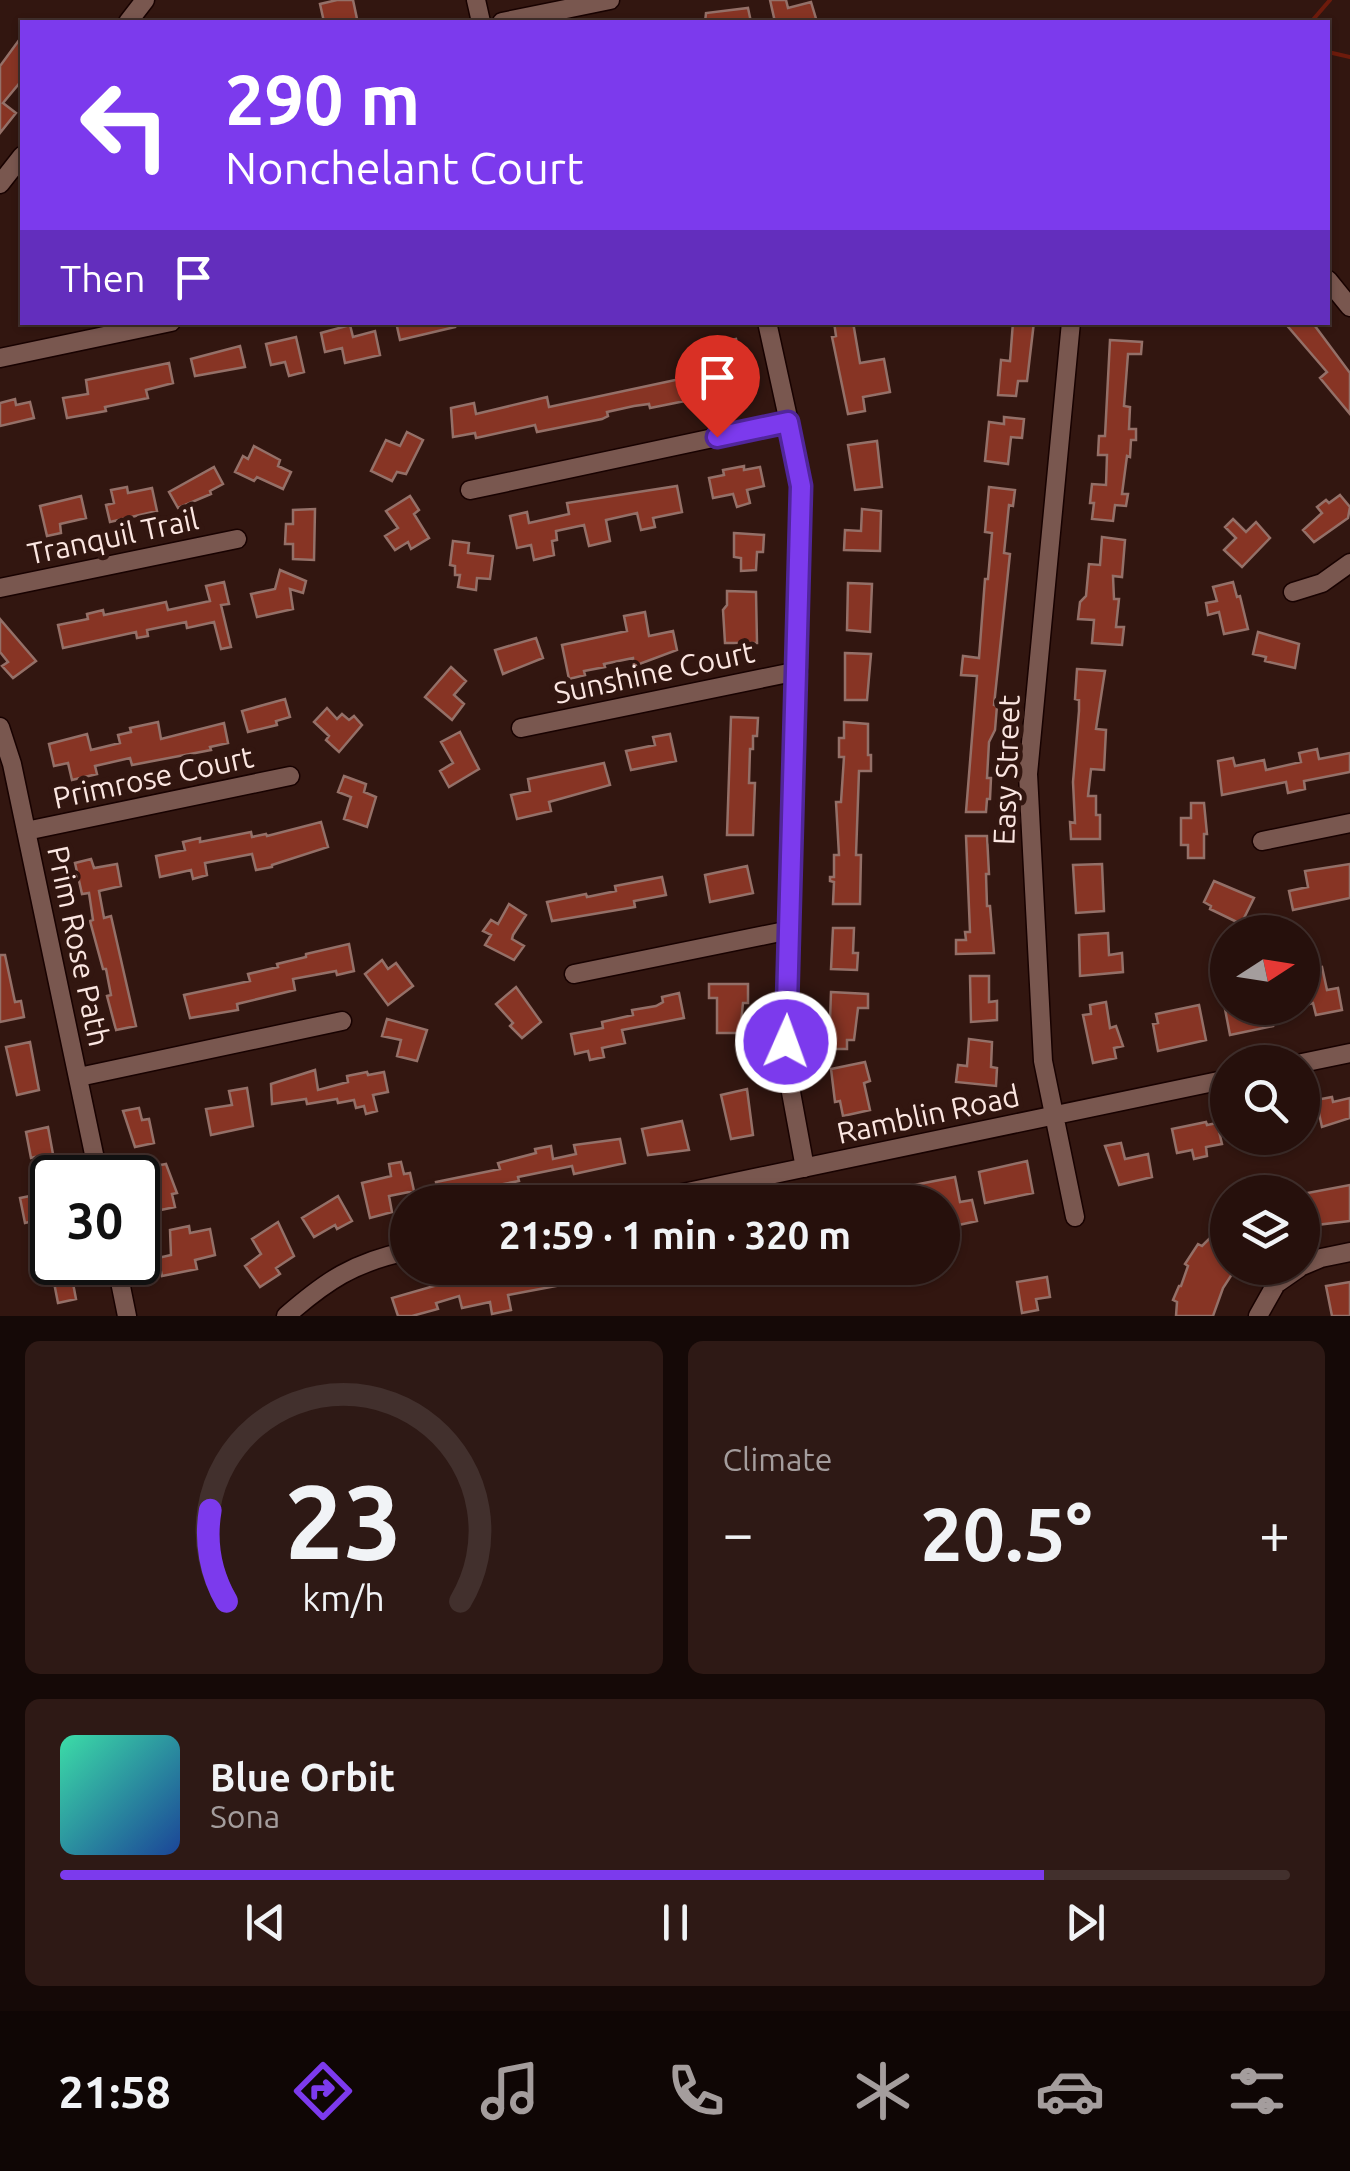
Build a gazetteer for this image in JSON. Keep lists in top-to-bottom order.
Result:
{
  "streets": {
    "street": [
      "Tranquil Trail",
      "Sunshine Court",
      "Easy Street",
      "Primrose Court",
      "Prim Rose Path",
      "Ramblin Road"
    ]
  },
  "crossings": [
    ["Easy Street", "Ramblin Road"],
    ["Primrose Court", "Prim Rose Path"]
  ],
  "north": "right",
  "page": {
    "turn": ["290 m", "Nonchelant Court"],
    "then": "Then",
    "limit": "30",
    "trip": "21:59 · 1 min · 320 m",
    "tile": "Climate",
    "heat": ["−", "20.5°", "+"],
    "song": ["Blue Orbit", "Sona"],
    "tabs": "21:58",
    "gauge": ["23", "km/h"]
  }
}
